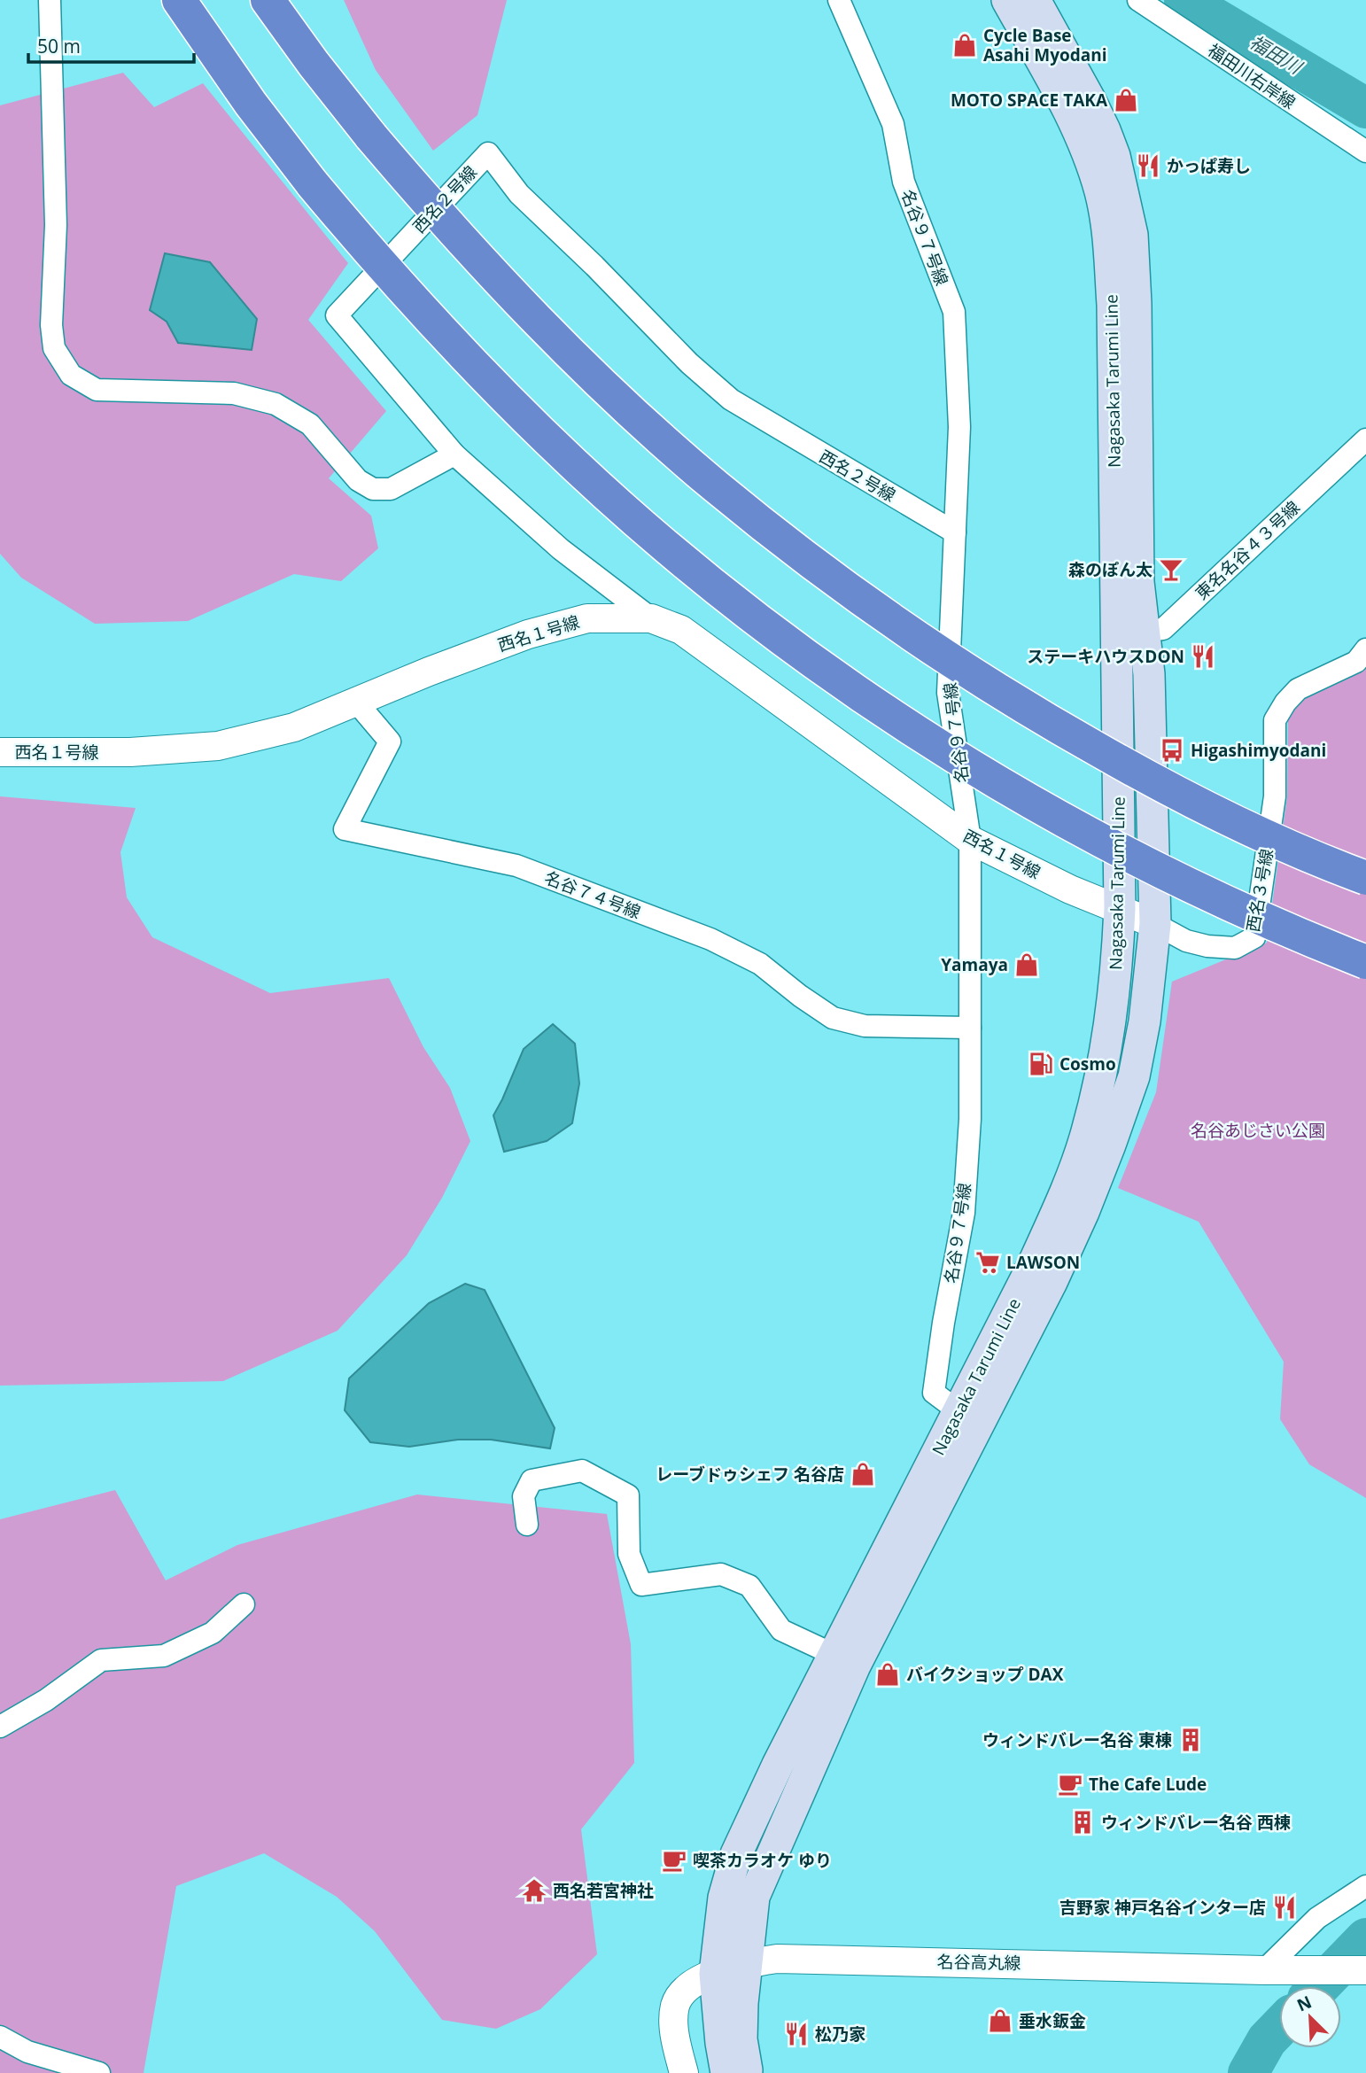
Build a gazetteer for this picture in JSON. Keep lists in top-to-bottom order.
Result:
{
  "streets": {
    "main road": ["Nagasaka Tarumi Line"],
    "street": [
      "福田川右岸線",
      "西名２号線",
      "名谷９７号線",
      "東名名谷４３号線",
      "西名１号線",
      "西名３号線",
      "名谷７４号線",
      "名谷高丸線"
    ]
  },
  "crossings": [
    ["西名２号線", "名谷９７号線"],
    ["西名２号線", "西名１号線"],
    ["名谷９７号線", "Nagasaka Tarumi Line"],
    ["名谷９７号線", "西名１号線"],
    ["名谷９７号線", "名谷７４号線"],
    ["Nagasaka Tarumi Line", "東名名谷４３号線"],
    ["Nagasaka Tarumi Line", "西名１号線"],
    ["Nagasaka Tarumi Line", "西名３号線"],
    ["Nagasaka Tarumi Line", "名谷高丸線"],
    ["西名１号線", "西名３号線"],
    ["西名１号線", "名谷７４号線"]
  ],
  "water": ["福田川"],
  "parks": ["名谷あじさい公園"],
  "places": {
    "shop": [
      "Cycle Base Asahi Myodani",
      "MOTO SPACE TAKA",
      "Yamaya",
      "レーブドゥシェフ 名谷店",
      "バイクショップ DAX",
      "垂水鈑金"
    ],
    "restaurant": [
      "かっぱ寿し",
      "ステーキハウスDON",
      "吉野家 神戸名谷インター店",
      "松乃家"
    ],
    "bar": ["森のぽん太"],
    "bus stop": ["Higashimyodani"],
    "fuel station": ["Cosmo"],
    "supermarket": ["LAWSON"],
    "building": ["ウィンドバレー名谷 東棟", "ウィンドバレー名谷 西棟"],
    "cafe": ["The Cafe Lude", "喫茶カラオケ ゆり"],
    "temple": ["西名若宮神社"]
  },
  "scale_bar": "50 m",
  "north": "top left"
}
